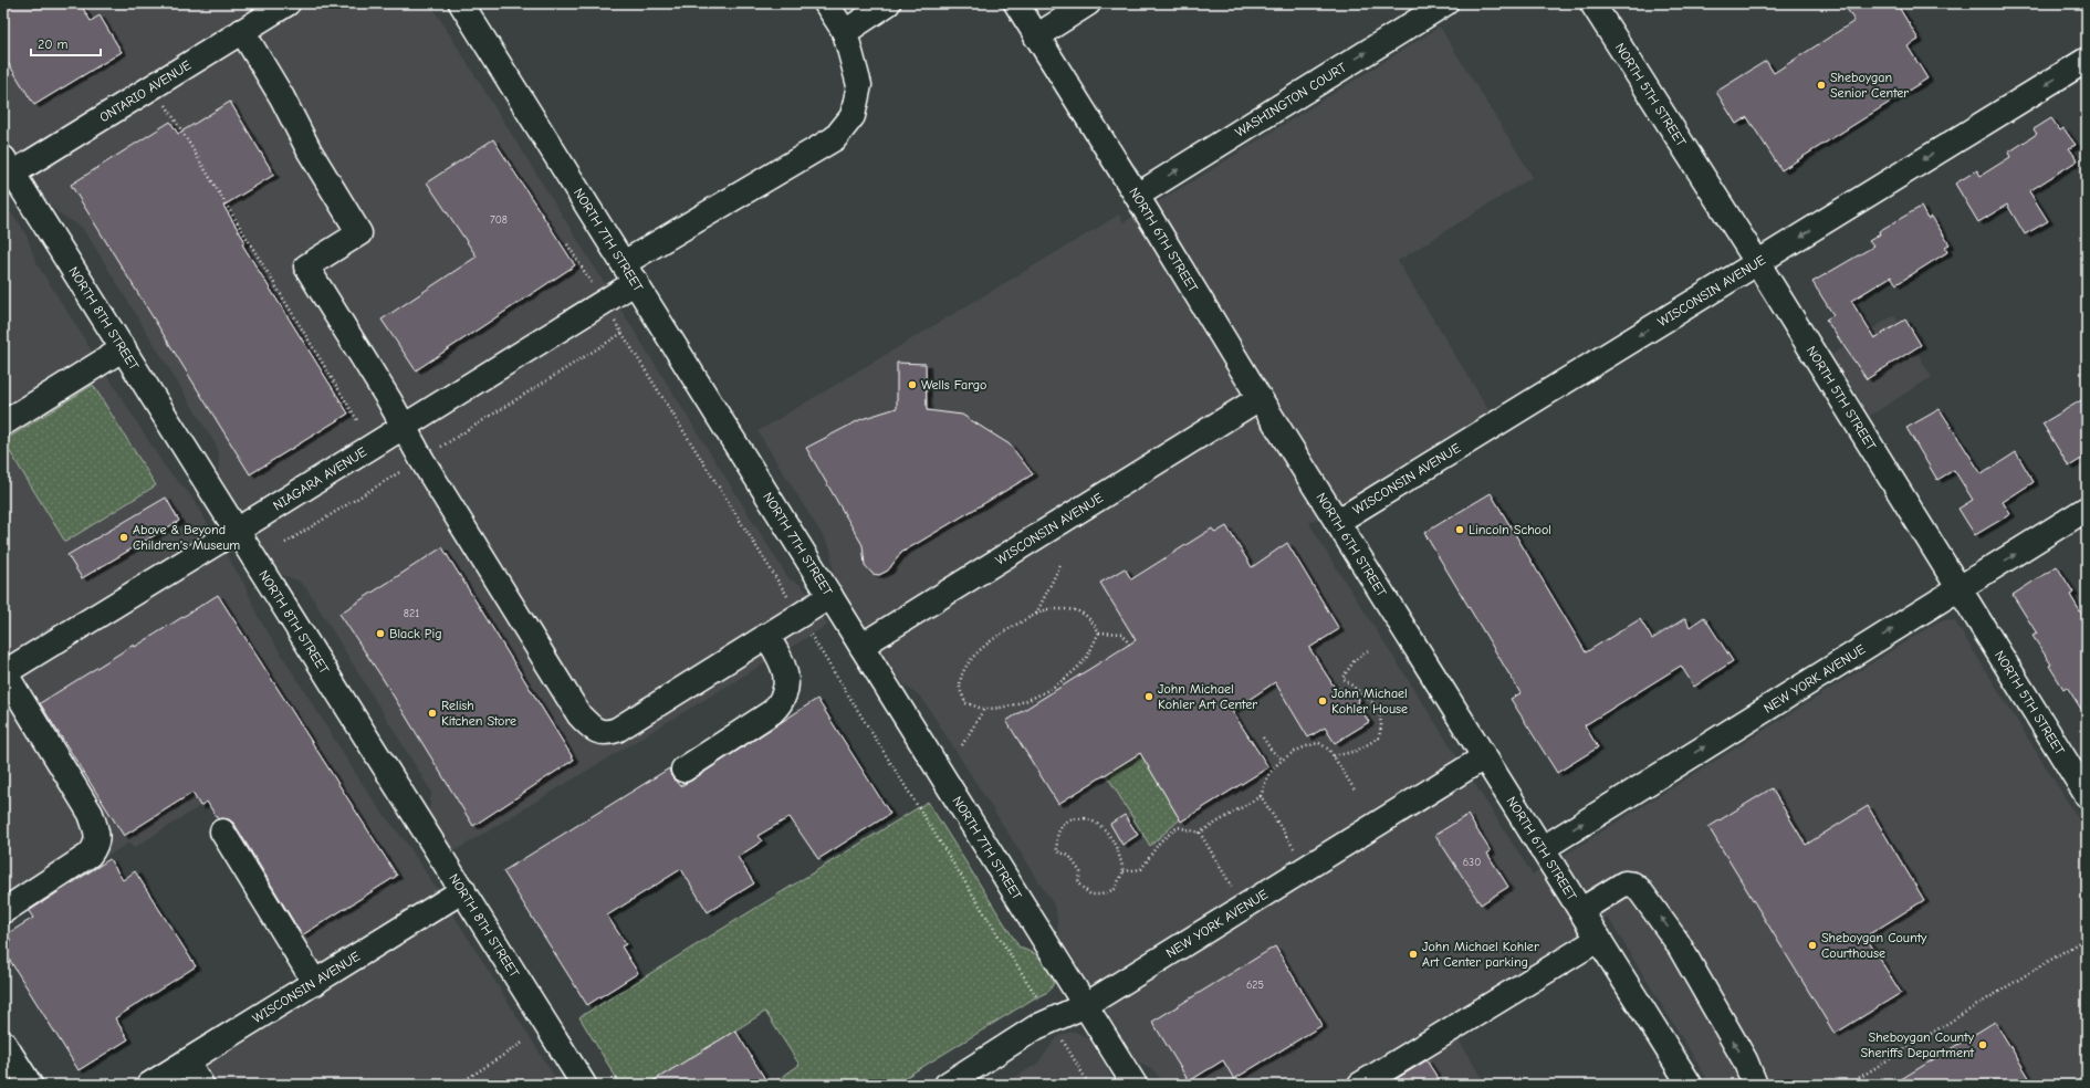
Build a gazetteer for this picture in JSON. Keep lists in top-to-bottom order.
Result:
{
  "streets": {
    "street": [
      "ONTARIO AVENUE",
      "NORTH 5TH STREET",
      "WASHINGTON COURT",
      "NORTH 7TH STREET",
      "NORTH 6TH STREET",
      "WISCONSIN AVENUE",
      "NORTH 8TH STREET",
      "NIAGARA AVENUE",
      "NEW YORK AVENUE"
    ]
  },
  "crossings": [
    ["ONTARIO AVENUE", "NORTH 8TH STREET"],
    ["NORTH 5TH STREET", "WISCONSIN AVENUE"],
    ["NORTH 5TH STREET", "NEW YORK AVENUE"],
    ["WASHINGTON COURT", "NORTH 6TH STREET"],
    ["NORTH 7TH STREET", "WISCONSIN AVENUE"],
    ["NORTH 7TH STREET", "NIAGARA AVENUE"],
    ["NORTH 7TH STREET", "NEW YORK AVENUE"],
    ["NORTH 6TH STREET", "WISCONSIN AVENUE"],
    ["NORTH 6TH STREET", "NEW YORK AVENUE"],
    ["WISCONSIN AVENUE", "NORTH 8TH STREET"],
    ["NORTH 8TH STREET", "NIAGARA AVENUE"]
  ],
  "one_way": ["WASHINGTON COURT", "WISCONSIN AVENUE", "NEW YORK AVENUE"],
  "places": [
    "Sheboygan Senior Center",
    "Wells Fargo",
    "Lincoln School",
    "Above & Beyond Children's Museum",
    "Black Pig",
    "John Michael Kohler Art Center",
    "John Michael Kohler House",
    "Relish Kitchen Store",
    "Sheboygan County Courthouse",
    "John Michael Kohler Art Center parking",
    "Sheboygan County Sheriffs Department"
  ],
  "house_numbers": [
    "708",
    "821",
    "630",
    "625"
  ],
  "scale_bar": "20 m"
}
